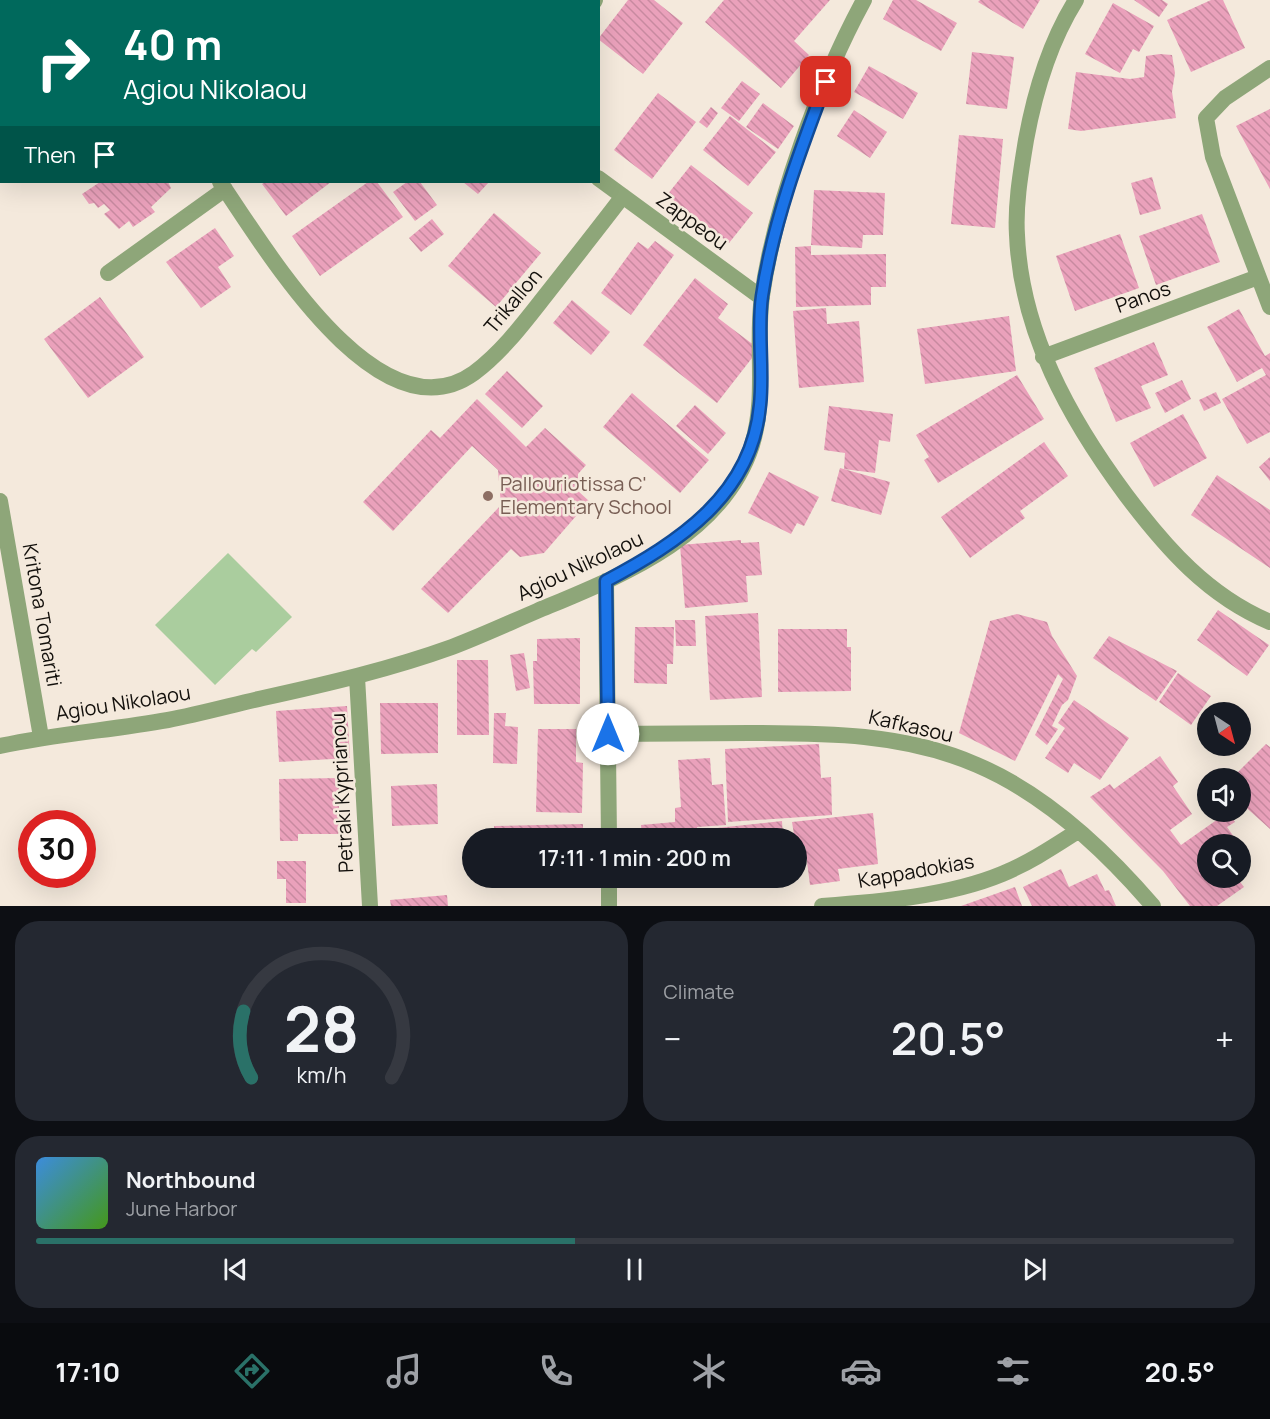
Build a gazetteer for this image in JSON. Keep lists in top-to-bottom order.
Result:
{
  "streets": {
    "street": [
      "Zappeou",
      "Panos",
      "Trikallon",
      "Agiou Nikolaou",
      "Kritona Tomariti",
      "Kafkasou",
      "Petraki Kyprianou",
      "Kappadokias"
    ]
  },
  "crossings": [
    ["Zappeou", "Trikallon"],
    ["Zappeou", "Agiou Nikolaou"],
    ["Agiou Nikolaou", "Kritona Tomariti"],
    ["Agiou Nikolaou", "Petraki Kyprianou"],
    ["Kafkasou", "Kappadokias"]
  ],
  "places": ["Pallouriotissa C' Elementary School"],
  "north": "bottom right",
  "page": {
    "turn": ["40 m", "Agiou Nikolaou"],
    "then": "Then",
    "limit": "30",
    "trip": "17:11 · 1 min · 200 m",
    "tile": "Climate",
    "heat": ["−", "20.5°", "+"],
    "song": ["Northbound", "June Harbor"],
    "tabs": ["17:10", "20.5°"],
    "gauge": ["28", "km/h"]
  }
}
